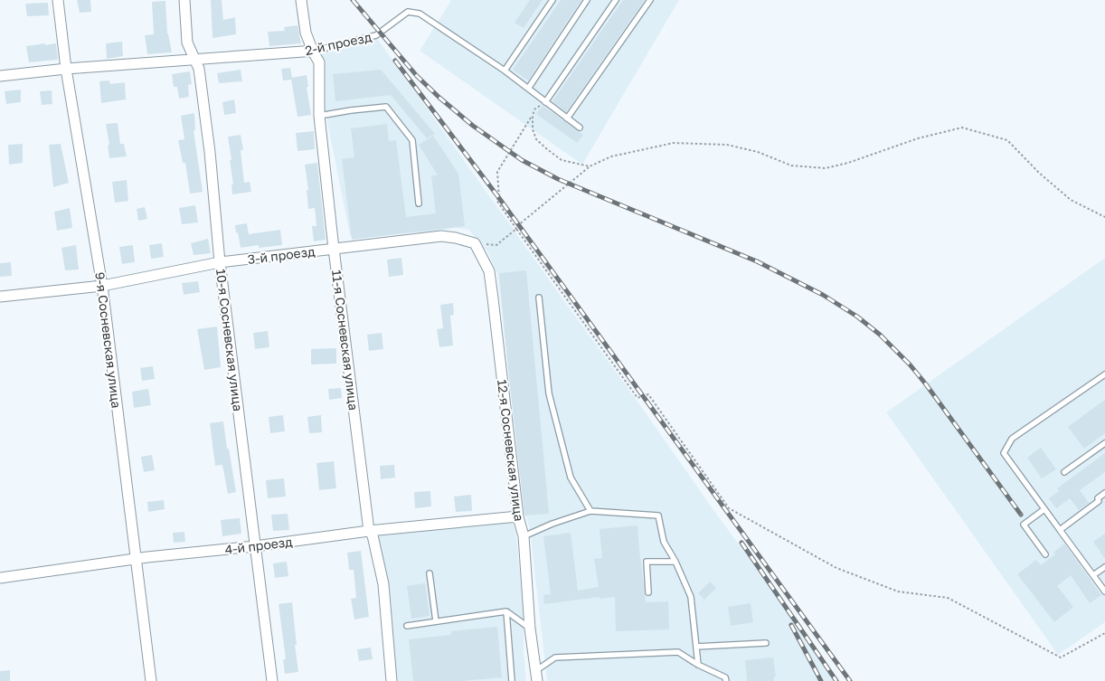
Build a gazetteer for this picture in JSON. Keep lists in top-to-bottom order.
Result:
{
  "streets": {
    "street": [
      "2-й проезд",
      "3-й проезд",
      "9-я Сосневская улица",
      "10-я Сосневская улица",
      "11-я Сосневская улица",
      "12-я Сосневская улица",
      "4-й проезд"
    ]
  },
  "crossings": [
    ["2-й проезд", "9-я Сосневская улица"],
    ["2-й проезд", "10-я Сосневская улица"],
    ["2-й проезд", "11-я Сосневская улица"],
    ["3-й проезд", "9-я Сосневская улица"],
    ["3-й проезд", "10-я Сосневская улица"],
    ["3-й проезд", "11-я Сосневская улица"],
    ["3-й проезд", "12-я Сосневская улица"],
    ["9-я Сосневская улица", "4-й проезд"],
    ["10-я Сосневская улица", "4-й проезд"],
    ["11-я Сосневская улица", "4-й проезд"],
    ["12-я Сосневская улица", "4-й проезд"]
  ]
}
